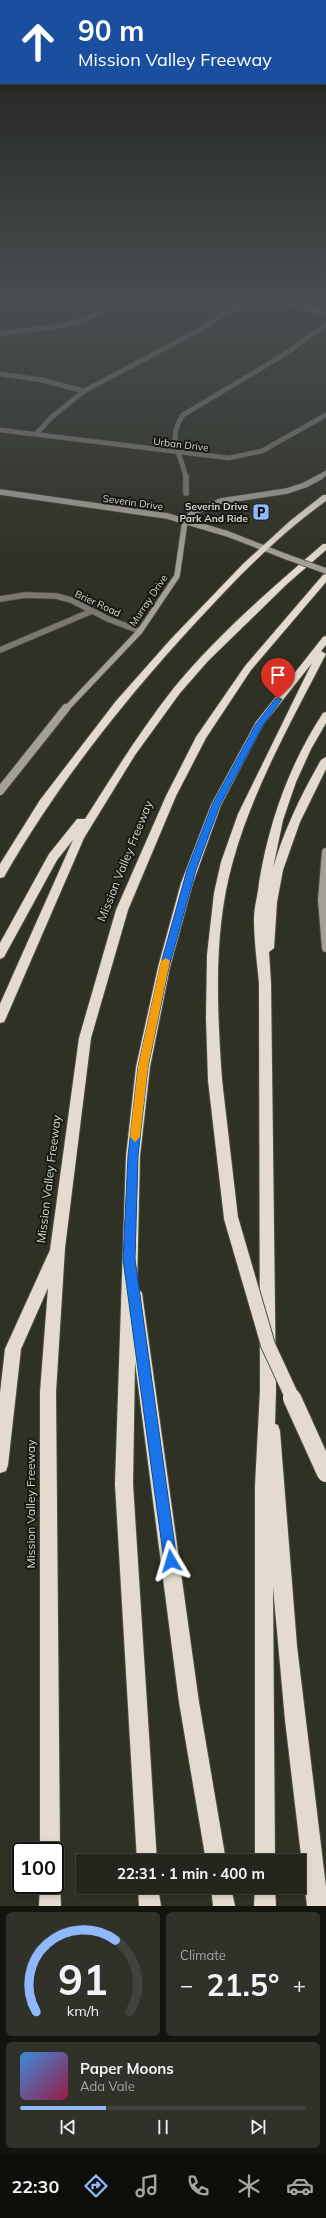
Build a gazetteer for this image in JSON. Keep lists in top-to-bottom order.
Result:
{
  "streets": {
    "highway": ["Mission Valley Freeway"],
    "main road": ["Severin Drive", "Murray Drive"],
    "street": ["Urban Drive", "Brier Road"]
  },
  "crossings": [
    ["Severin Drive", "Murray Drive"],
    ["Murray Drive", "Brier Road"]
  ],
  "places": {
    "parking": ["Severin Drive Park And Ride"]
  },
  "page": {
    "turn": ["90 m", "Mission Valley Freeway"],
    "limit": "100",
    "trip": "22:31 · 1 min · 400 m",
    "tile": "Climate",
    "heat": ["−", "21.5°", "+"],
    "song": ["Paper Moons", "Ada Vale"],
    "tabs": "22:30",
    "gauge": ["91", "km/h"]
  }
}
